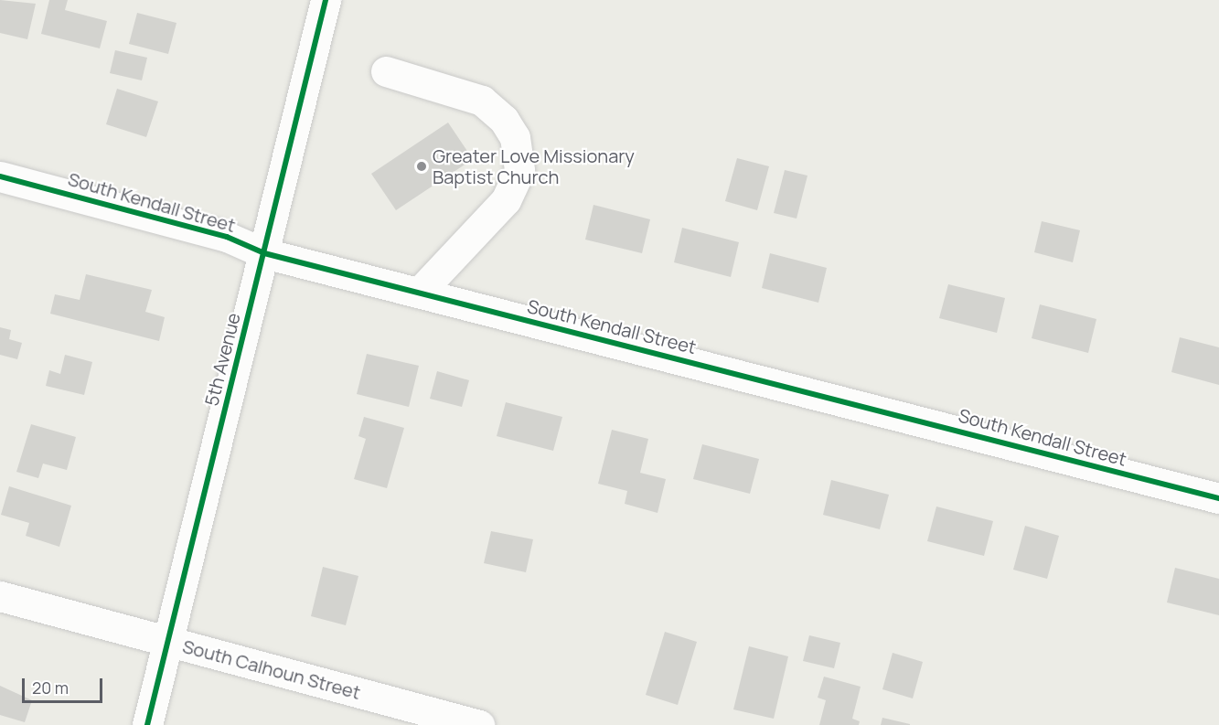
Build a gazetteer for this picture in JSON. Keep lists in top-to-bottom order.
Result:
{
  "streets": {
    "street": ["South Kendall Street", "5th Avenue", "South Calhoun Street"]
  },
  "crossings": [
    ["South Kendall Street", "5th Avenue"],
    ["5th Avenue", "South Calhoun Street"]
  ],
  "places": ["Greater Love Missionary Baptist Church"],
  "scale_bar": "20 m"
}
